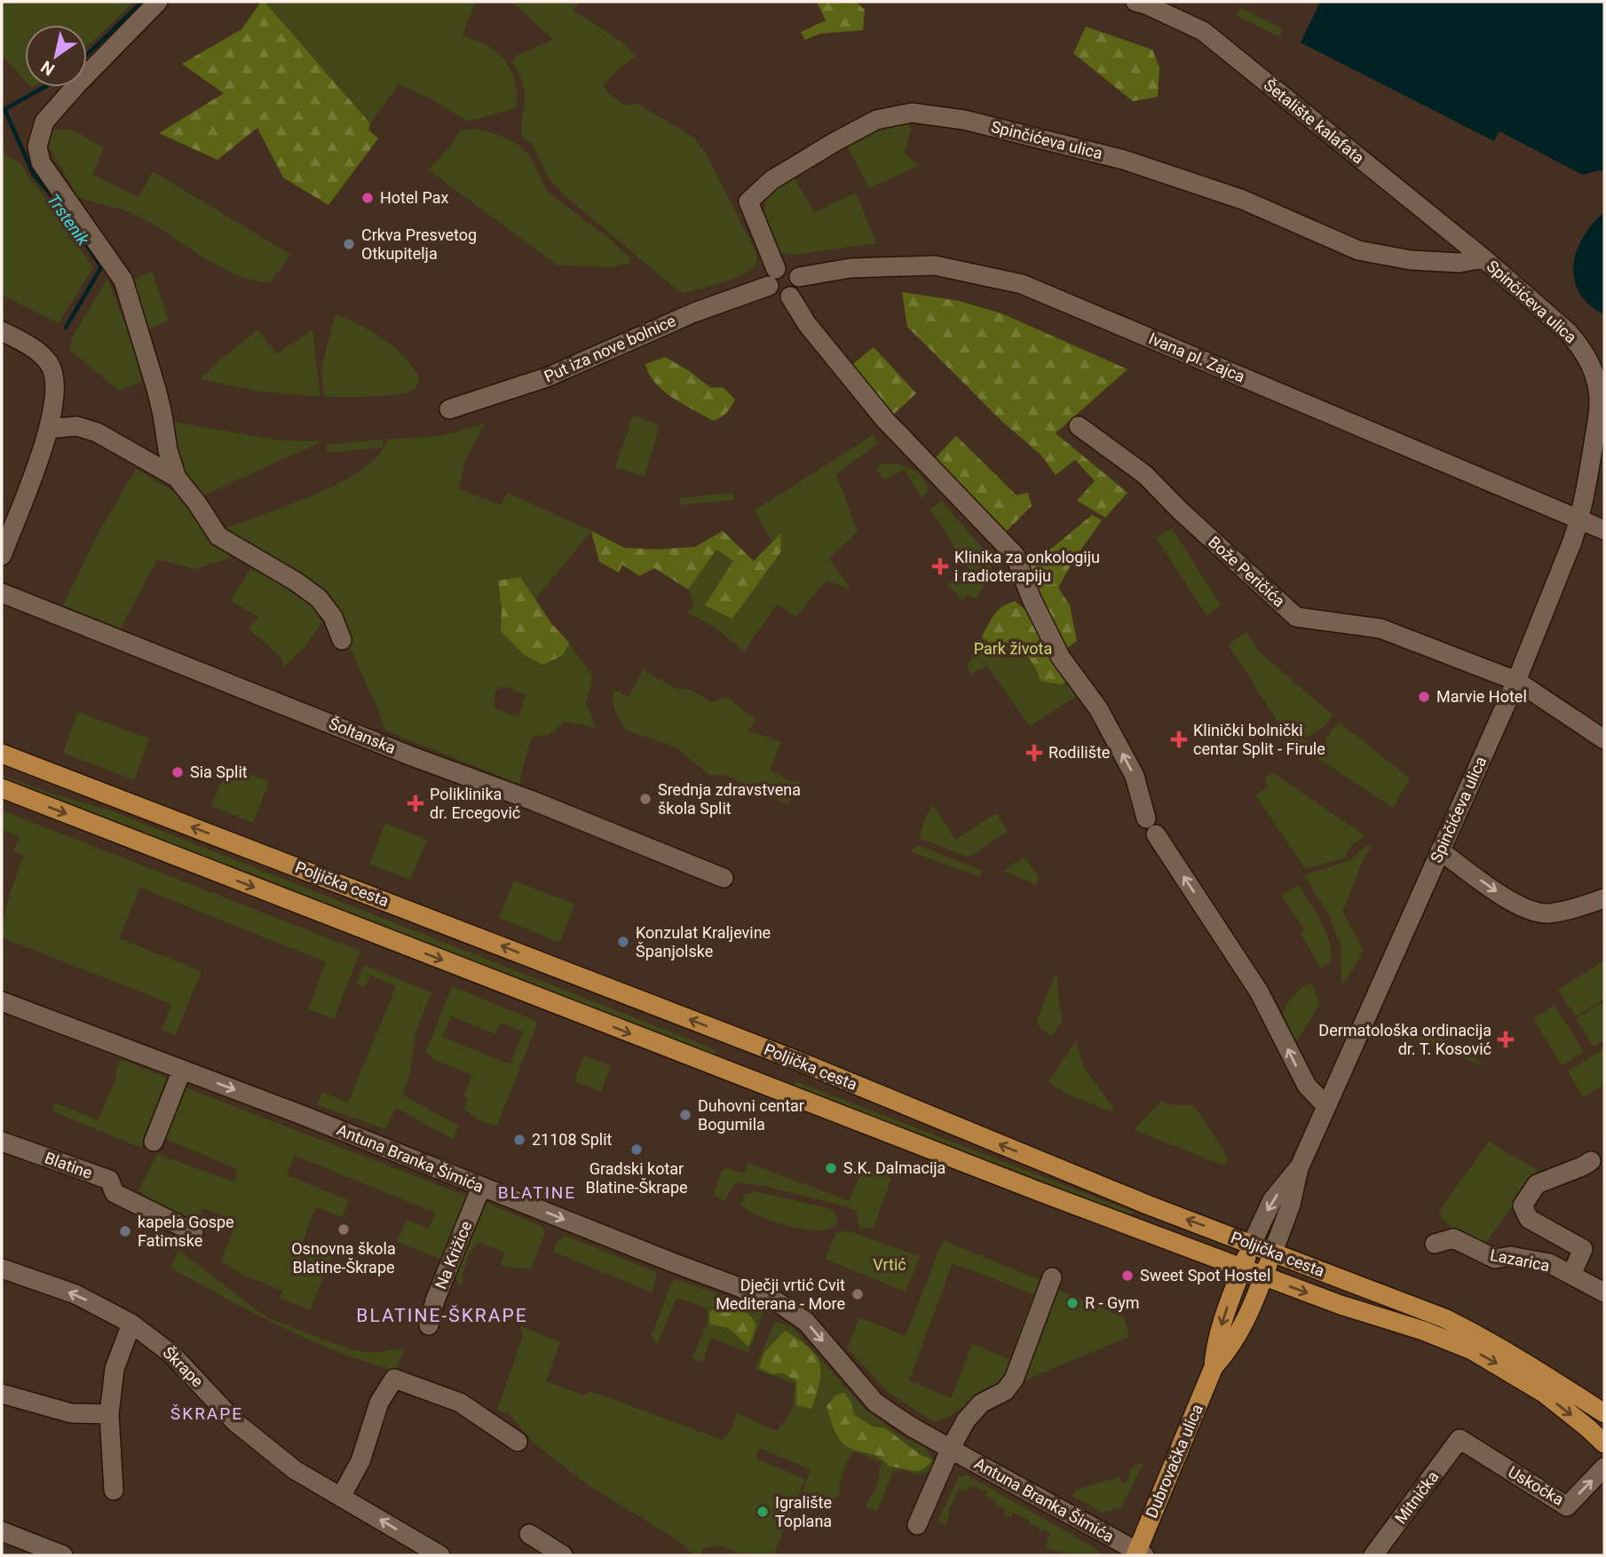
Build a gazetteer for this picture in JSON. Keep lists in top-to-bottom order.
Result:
{
  "streets": {
    "main road": ["Poljička cesta", "Dubrovačka ulica"],
    "street": [
      "Šetalište kalafata",
      "Spinčićeva ulica",
      "Put iza nove bolnice",
      "Ivana pl. Zajca",
      "Bože Peričića",
      "Šoltanska",
      "Antuna Branka Šimića",
      "Blatine",
      "Na Križice",
      "Lazarica",
      "Škrape",
      "Uskočka",
      "Mitnička"
    ]
  },
  "crossings": [
    ["Šetalište kalafata", "Spinčićeva ulica"],
    ["Spinčićeva ulica", "Put iza nove bolnice"],
    ["Spinčićeva ulica", "Ivana pl. Zajca"],
    ["Spinčićeva ulica", "Bože Peričića"],
    ["Spinčićeva ulica", "Poljička cesta"],
    ["Spinčićeva ulica", "Dubrovačka ulica"],
    ["Put iza nove bolnice", "Ivana pl. Zajca"],
    ["Poljička cesta", "Dubrovačka ulica"],
    ["Antuna Branka Šimića", "Na Križice"],
    ["Antuna Branka Šimića", "Dubrovačka ulica"],
    ["Uskočka", "Mitnička"]
  ],
  "one_way": ["Antuna Branka Šimića", "Uskočka"],
  "districts": ["BLATINE", "BLATINE-ŠKRAPE", "ŠKRAPE"],
  "water": ["Trstenik"],
  "parks": ["Park života", "Vrtić"],
  "places": {
    "other": [
      "Hotel Pax",
      "Crkva Presvetog Otkupitelja",
      "Marvie Hotel",
      "Sia Split",
      "Srednja zdravstvena škola Split",
      "Konzulat Kraljevine Španjolske",
      "Duhovni centar Bogumila",
      "21108 Split",
      "Gradski kotar Blatine-Škrape",
      "S.K. Dalmacija",
      "Osnovna škola Blatine-Škrape",
      "kapela Gospe Fatimske",
      "Sweet Spot Hostel",
      "Dječji vrtić Cvit Mediterana - More",
      "R - Gym",
      "Igralište Toplana"
    ],
    "health": [
      "Klinika za onkologiju i radioterapiju",
      "Klinički bolnički centar Split - Firule",
      "Rodilište",
      "Poliklinika dr. Ercegović",
      "Dermatološka ordinacija dr. T. Kosović"
    ]
  },
  "north": "bottom left"
}
